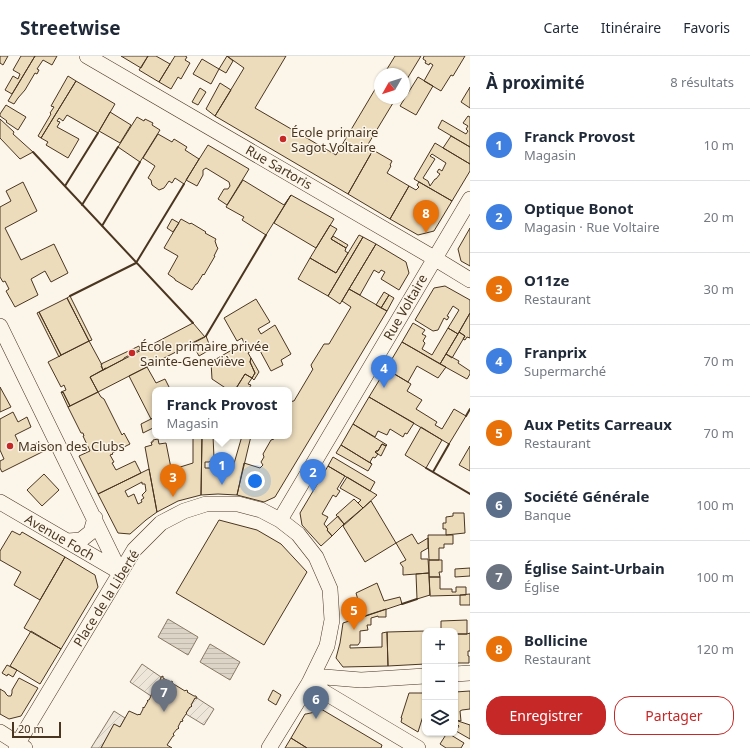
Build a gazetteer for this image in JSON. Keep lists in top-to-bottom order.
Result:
{
  "streets": {
    "street": [
      "Rue Sartoris",
      "Rue Voltaire",
      "Avenue Foch",
      "Place de la Liberté"
    ]
  },
  "crossings": [
    ["Rue Sartoris", "Rue Voltaire"],
    ["Rue Voltaire", "Place de la Liberté"],
    ["Avenue Foch", "Place de la Liberté"]
  ],
  "places": ["École primaire Sagot Voltaire", "École primaire privée Sainte-Geneviève", "Maison des Clubs"],
  "scale_bar": "20 m",
  "north": "bottom left",
  "page": {
    "header": "Streetwise",
    "nav": ["Carte", "Itinéraire", "Favoris"],
    "heading": ["À proximité", "8 résultats"],
    "list": [
      {
        "mark": "1",
        "name": "Franck Provost",
        "note": "Magasin",
        "value": "10 m"
      },
      {
        "mark": "2",
        "name": "Optique Bonot",
        "note": "Magasin · Rue Voltaire",
        "value": "20 m"
      },
      {
        "mark": "3",
        "name": "O11ze",
        "note": "Restaurant",
        "value": "30 m"
      },
      {
        "mark": "4",
        "name": "Franprix",
        "note": "Supermarché",
        "value": "70 m"
      },
      {
        "mark": "5",
        "name": "Aux Petits Carreaux",
        "note": "Restaurant",
        "value": "70 m"
      },
      {
        "mark": "6",
        "name": "Société Générale",
        "note": "Banque",
        "value": "100 m"
      },
      {
        "mark": "7",
        "name": "Église Saint-Urbain",
        "note": "Église",
        "value": "100 m"
      },
      {
        "mark": "8",
        "name": "Bollicine",
        "note": "Restaurant",
        "value": "120 m"
      }
    ],
    "pins": [
      "8",
      "4",
      "1",
      "2",
      "3",
      "5",
      "7",
      "6"
    ],
    "popup": ["Franck Provost", "Magasin"],
    "map_buttons": ["+", "−"],
    "buttons": ["Enregistrer", "Partager"],
    "scale": "20 m"
  }
}
